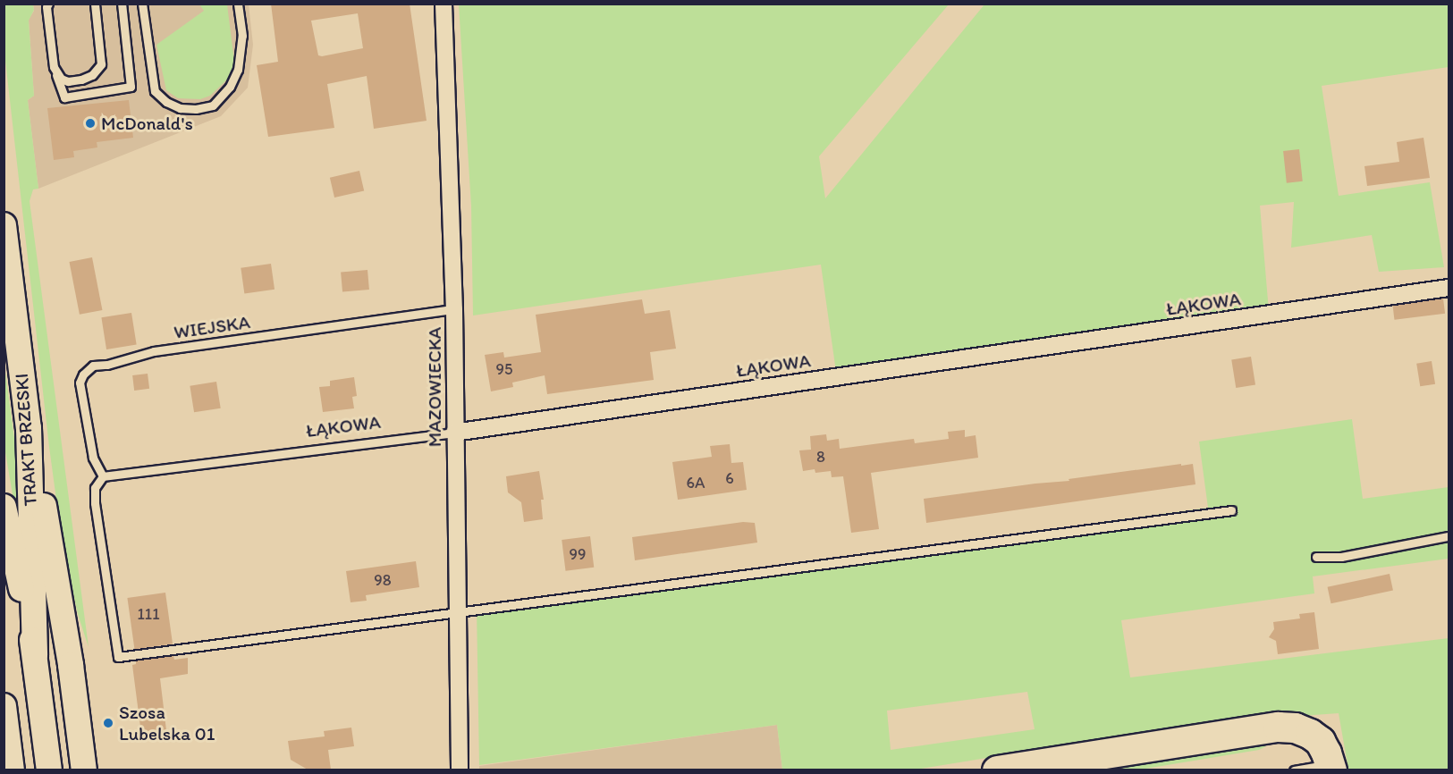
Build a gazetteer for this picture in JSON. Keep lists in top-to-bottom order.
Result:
{
  "streets": {
    "main road": ["TRAKT BRZESKI"],
    "street": ["ŁĄKOWA", "MAZOWIECKA"],
    "lane": ["WIEJSKA"]
  },
  "crossings": [
    ["ŁĄKOWA", "WIEJSKA"],
    ["ŁĄKOWA", "MAZOWIECKA"],
    ["WIEJSKA", "MAZOWIECKA"]
  ],
  "places": ["McDonald's", "Szosa Lubelska 01"],
  "house_numbers": [
    "95",
    "8",
    "6",
    "6A",
    "99",
    "98",
    "111"
  ]
}
